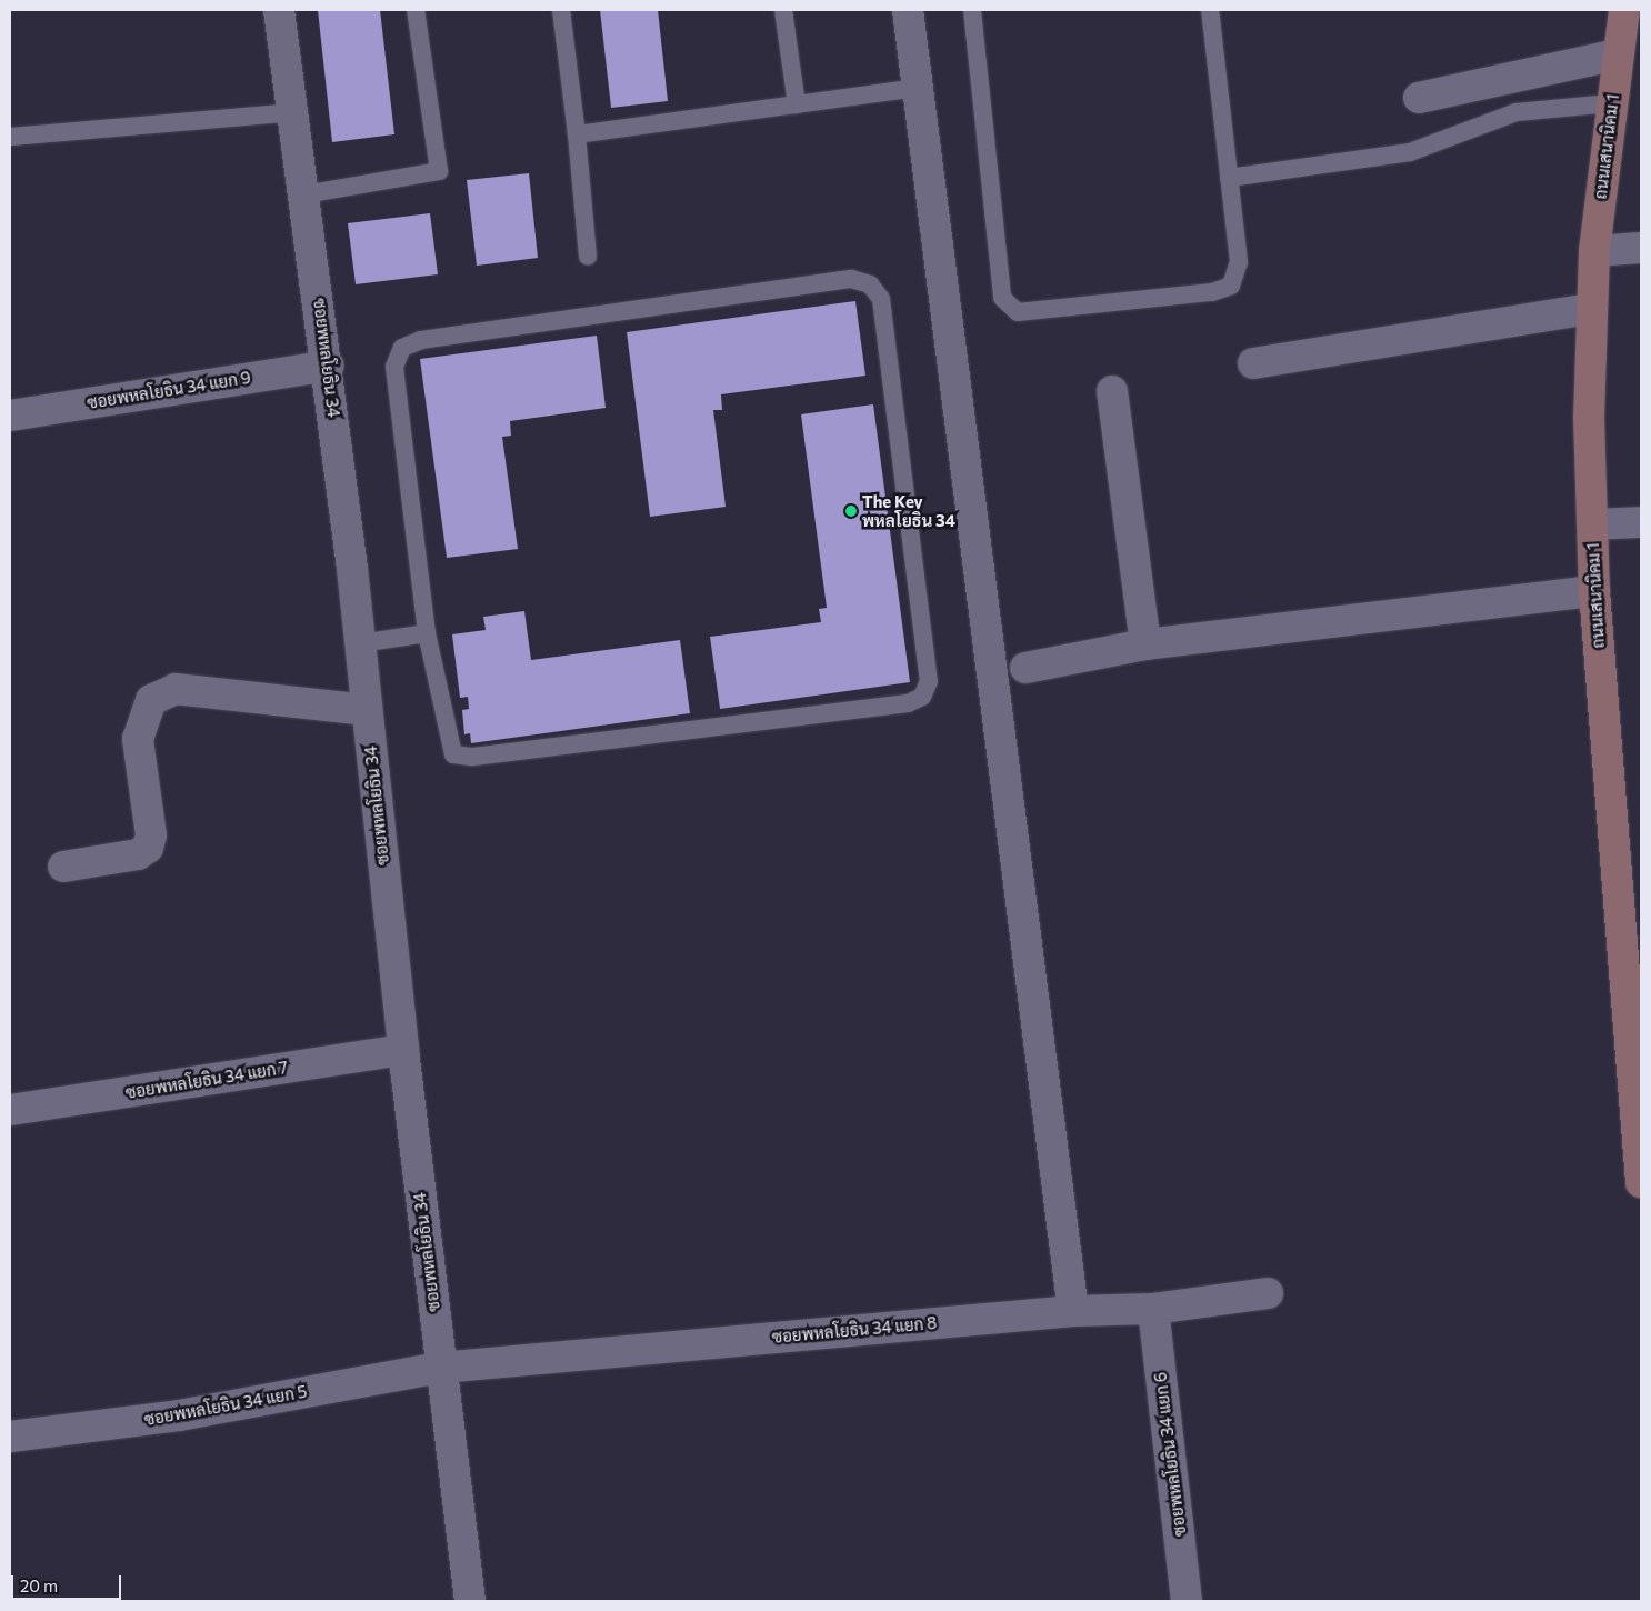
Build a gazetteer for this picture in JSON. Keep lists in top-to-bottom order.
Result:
{
  "streets": {
    "street": [
      "ถนนเสนานิคม 1",
      "ซอยพหลโยธิน 34",
      "ซอยพหลโยธิน 34 แยก 9",
      "ซอยพหลโยธิน 34 แยก 7",
      "ซอยพหลโยธิน 34 แยก 8",
      "ซอยพหลโยธิน 34 แยก 5",
      "ซอยพหลโยธิน 34 แยก 6"
    ]
  },
  "crossings": [
    ["ซอยพหลโยธิน 34", "ซอยพหลโยธิน 34 แยก 9"],
    ["ซอยพหลโยธิน 34", "ซอยพหลโยธิน 34 แยก 7"],
    ["ซอยพหลโยธิน 34", "ซอยพหลโยธิน 34 แยก 8"],
    ["ซอยพหลโยธิน 34", "ซอยพหลโยธิน 34 แยก 5"],
    ["ซอยพหลโยธิน 34 แยก 8", "ซอยพหลโยธิน 34 แยก 5"],
    ["ซอยพหลโยธิน 34 แยก 8", "ซอยพหลโยธิน 34 แยก 6"]
  ],
  "places": ["The Key พหลโยธิน 34"],
  "scale_bar": "20 m"
}
